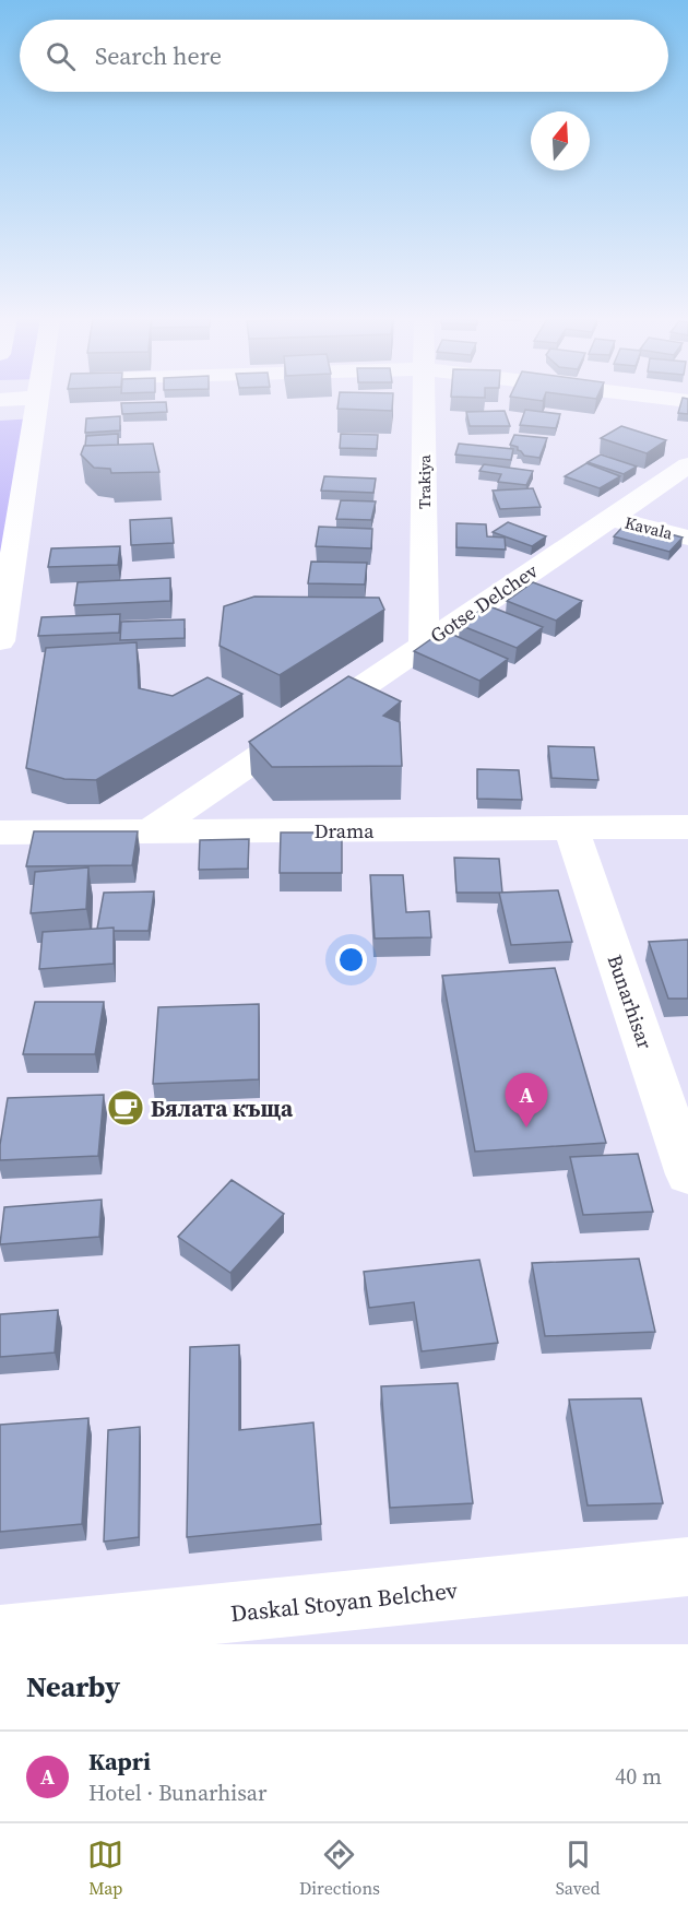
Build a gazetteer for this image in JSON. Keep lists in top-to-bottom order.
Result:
{
  "streets": {
    "street": [
      "Trakiya",
      "Kavala",
      "Gotse Delchev",
      "Drama",
      "Bunarhisar",
      "Daskal Stoyan Belchev"
    ]
  },
  "crossings": [
    ["Trakiya", "Gotse Delchev"],
    ["Kavala", "Gotse Delchev"],
    ["Gotse Delchev", "Drama"],
    ["Drama", "Bunarhisar"]
  ],
  "places": {
    "cafe": ["Бялата къща"]
  },
  "north": "top",
  "page": {
    "search": "Search here",
    "pins": "A",
    "heading": "Nearby",
    "list": [
      {
        "mark": "A",
        "name": "Kapri",
        "note": "Hotel · Bunarhisar",
        "value": "40 m"
      }
    ],
    "nav": ["Map", "Directions", "Saved"]
  }
}
